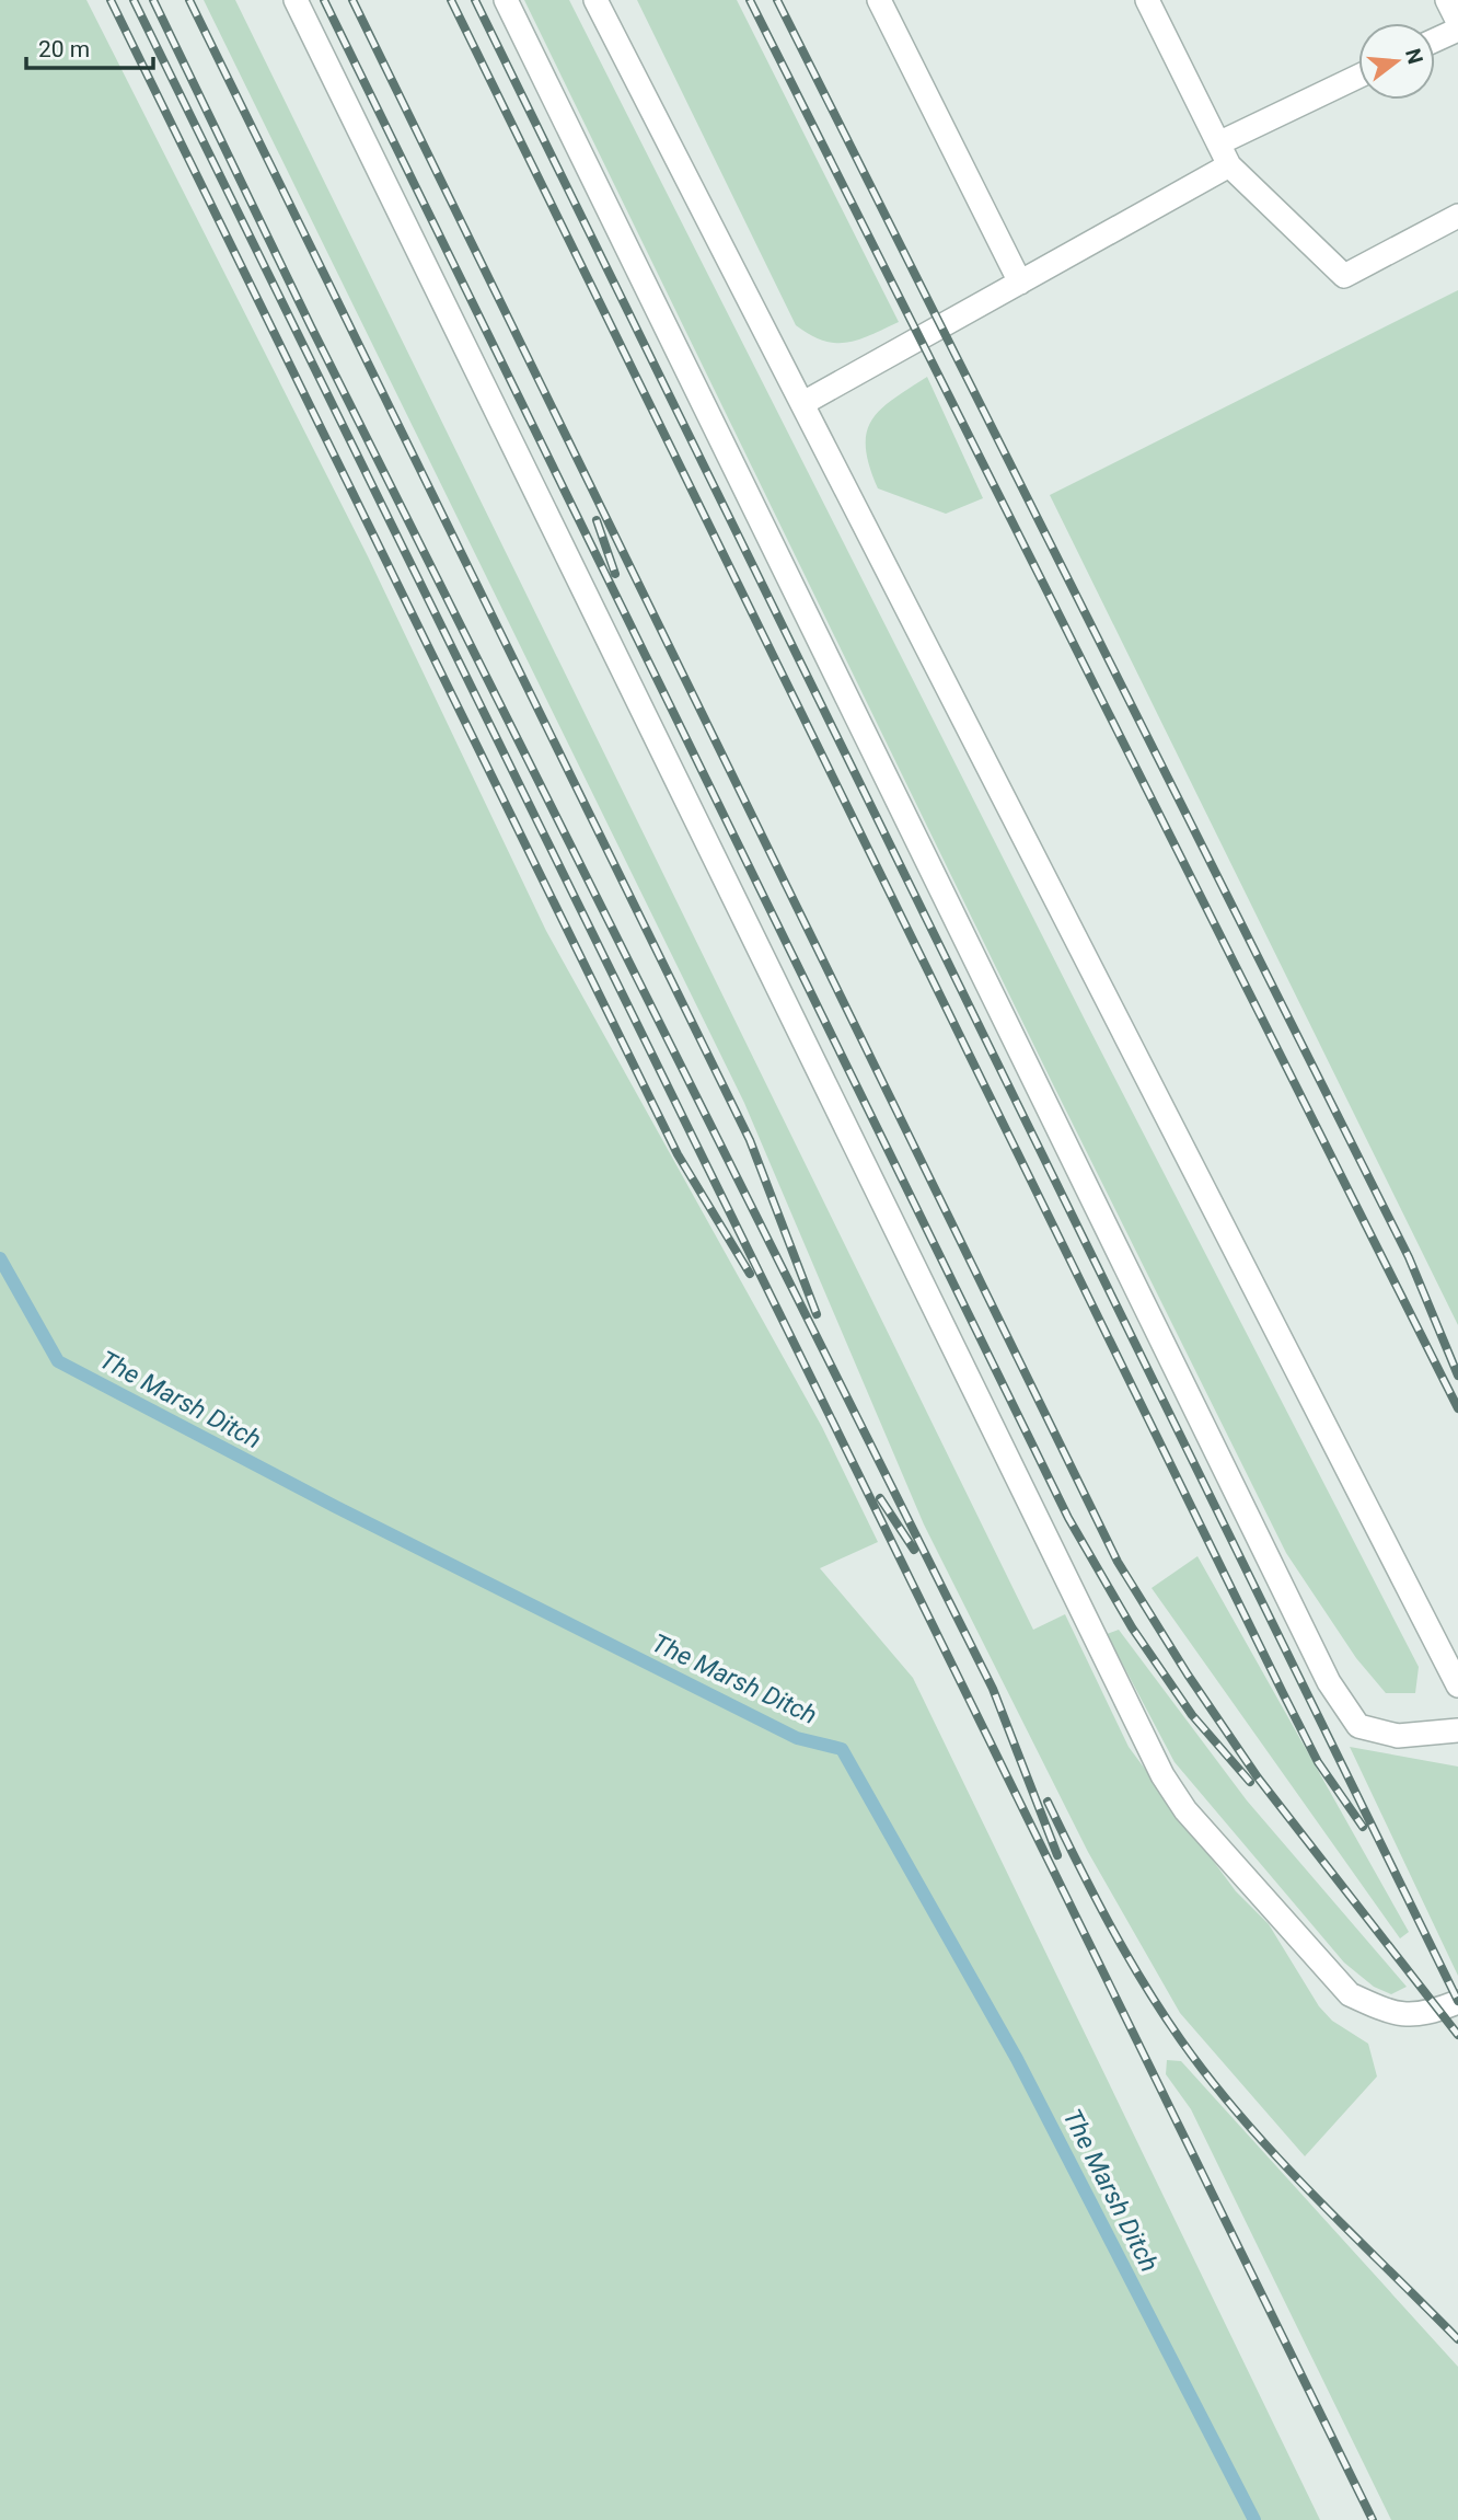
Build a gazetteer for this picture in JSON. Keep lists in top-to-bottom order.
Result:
{
  "water": ["The Marsh Ditch"],
  "scale_bar": "20 m",
  "north": "right"
}
